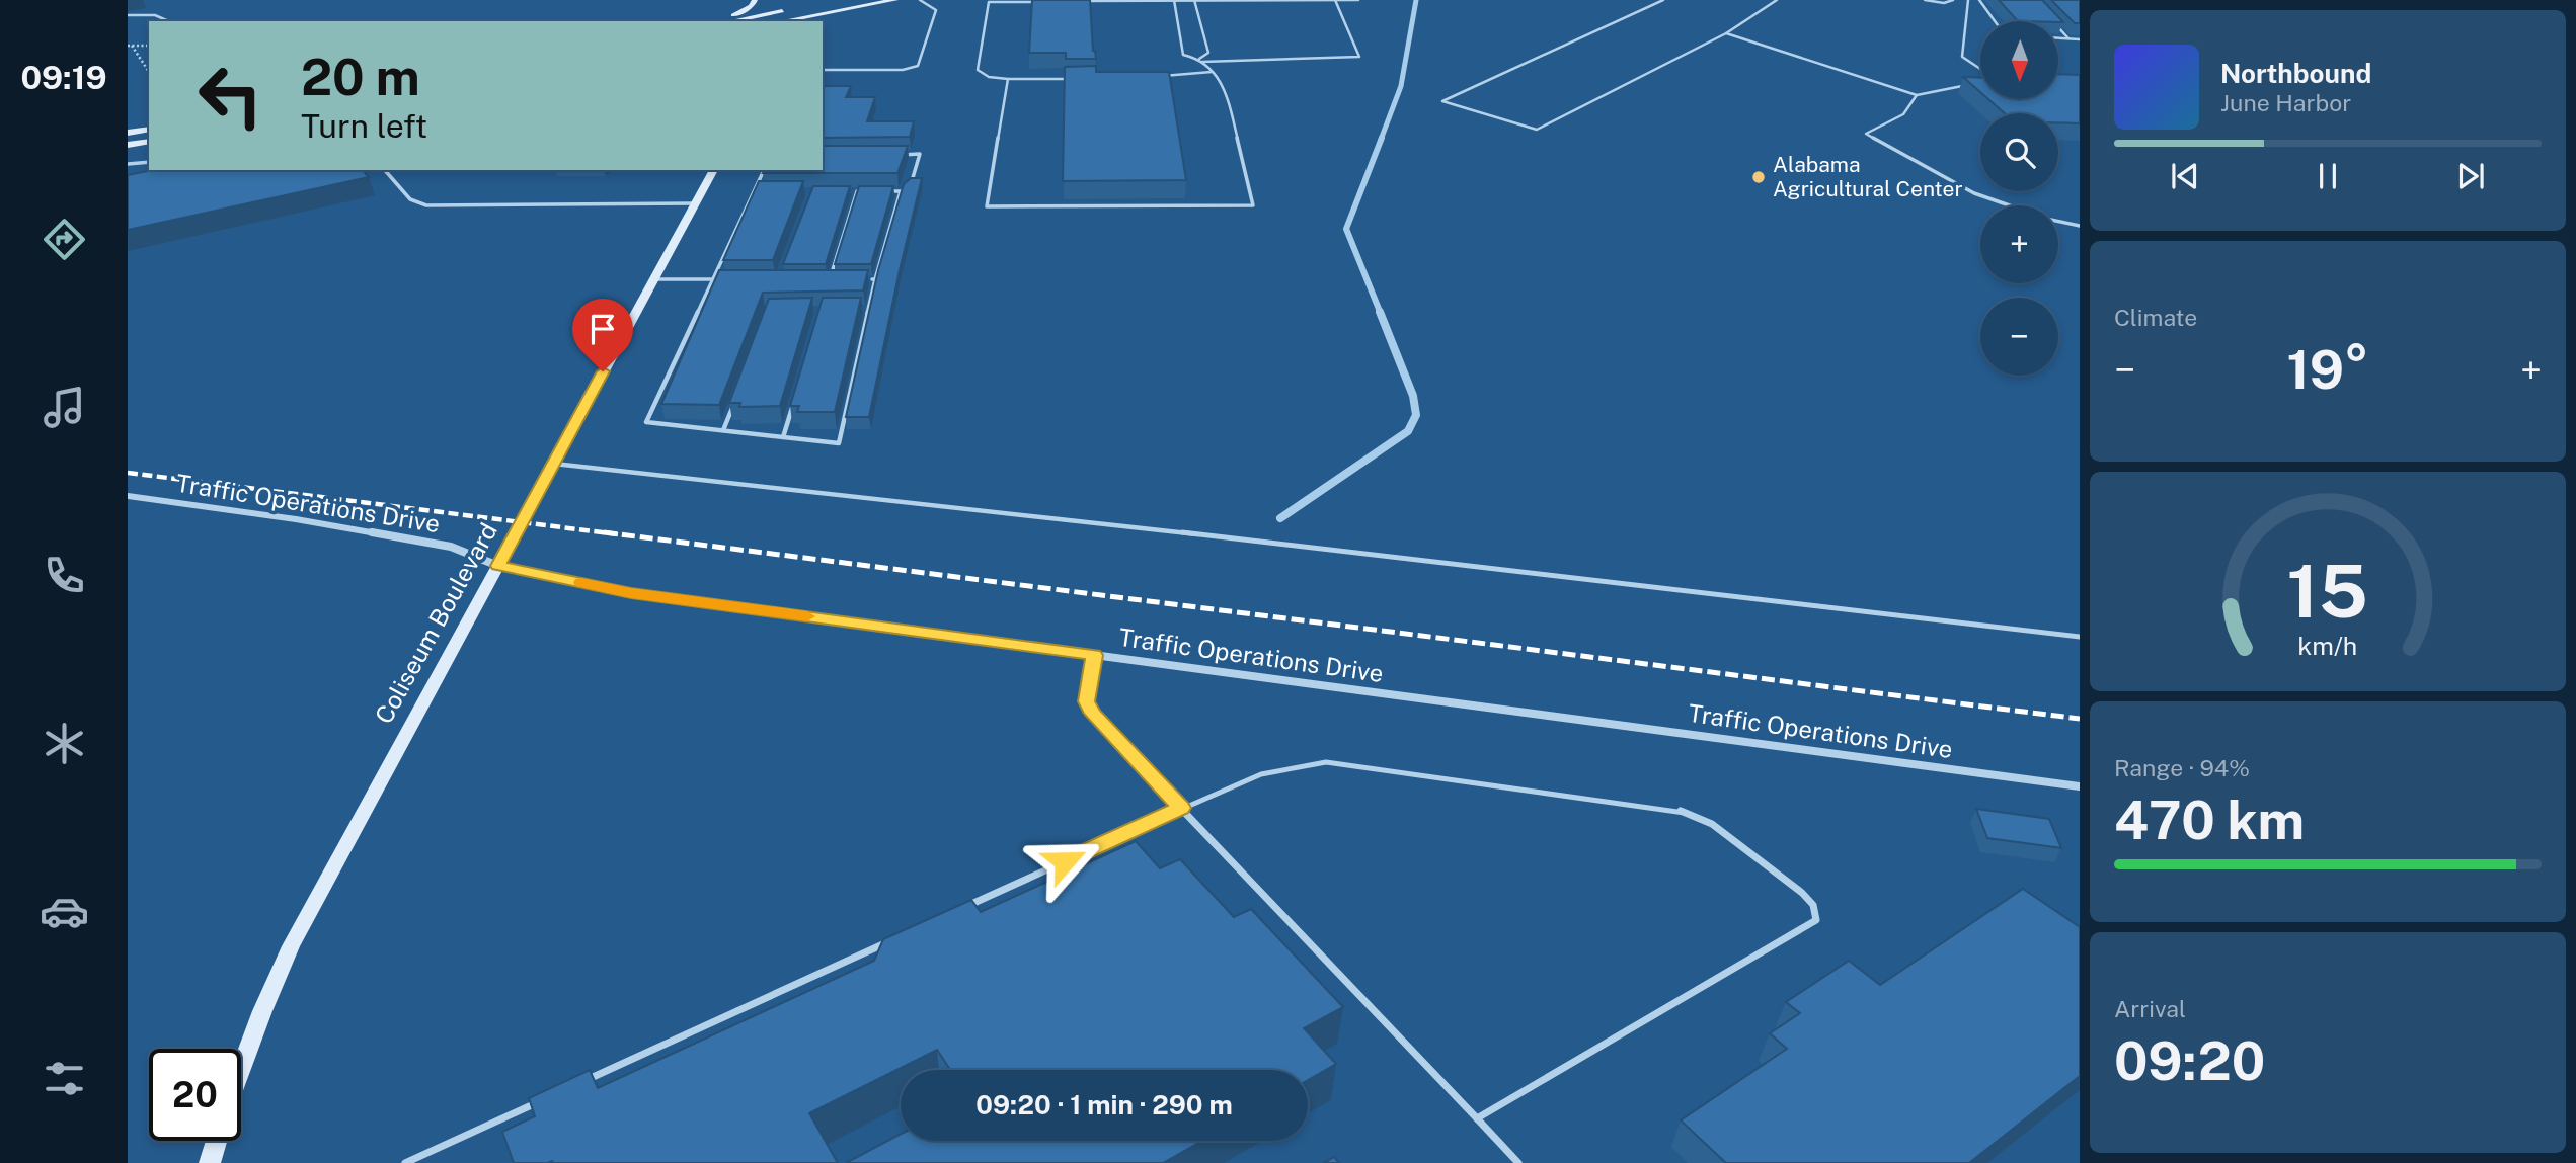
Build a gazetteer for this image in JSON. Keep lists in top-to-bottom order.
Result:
{
  "streets": {
    "main road": ["Coliseum Boulevard"],
    "street": ["Traffic Operations Drive"]
  },
  "crossings": [
    ["Traffic Operations Drive", "Coliseum Boulevard"]
  ],
  "places": ["Alabama Agricultural Center"],
  "north": "bottom",
  "page": {
    "tabs": "09:19",
    "map_buttons": ["+", "−"],
    "turn": ["20 m", "Turn left"],
    "song": ["Northbound", "June Harbor"],
    "tile": [
      "Climate",
      ["Range · 94%", "470 km"],
      ["Arrival", "09:20"]
    ],
    "heat": ["−", "19°", "+"],
    "limit": "20",
    "trip": "09:20 · 1 min · 290 m",
    "gauge": ["15", "km/h"]
  }
}
